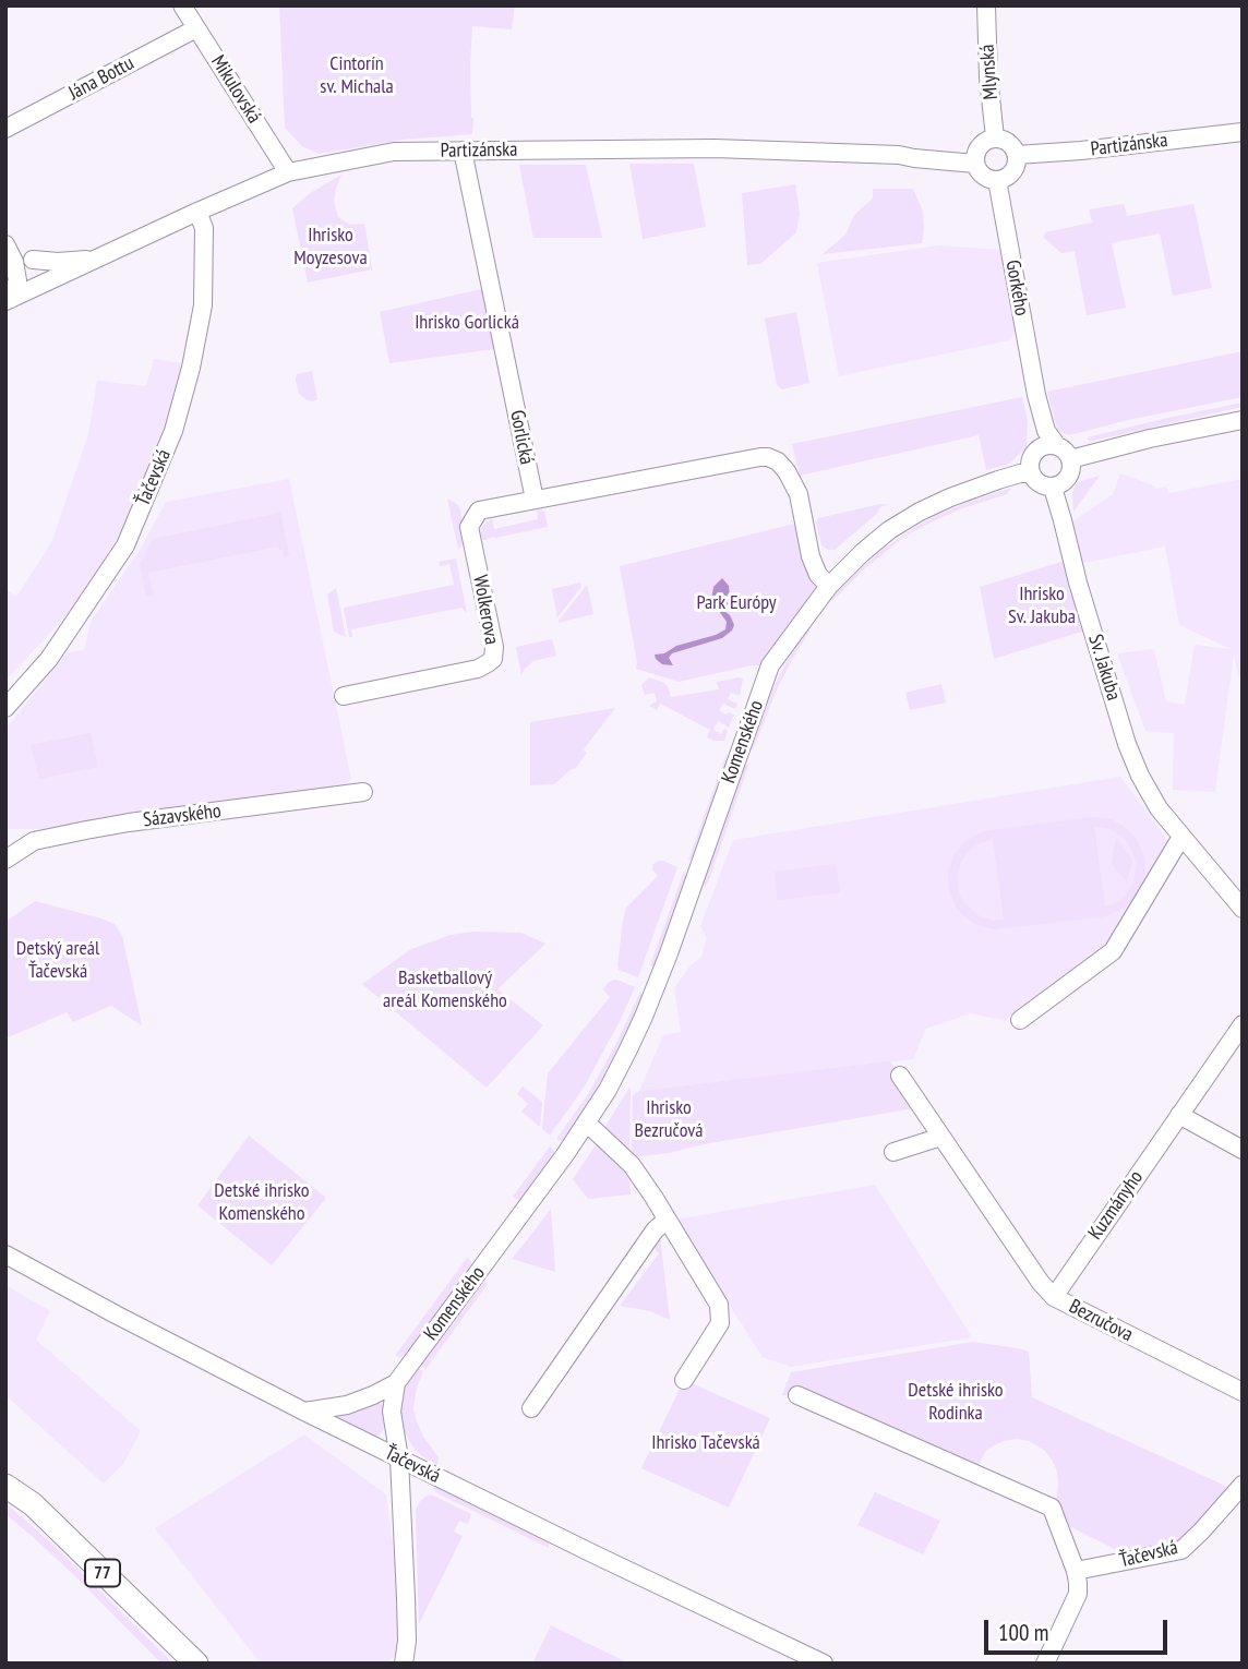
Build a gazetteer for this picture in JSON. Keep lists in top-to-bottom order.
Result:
{
  "streets": {
    "main road": ["77"],
    "street": [
      "Mlynská",
      "Jána Bottu",
      "Mikulovská",
      "Partizánska",
      "Gorkého",
      "Gorlická",
      "Ťačevská",
      "Wolkerova",
      "Sv. Jakuba",
      "Komenského",
      "Sázavského",
      "Kuzmányho",
      "Bezručova"
    ]
  },
  "crossings": [
    ["Mlynská", "Partizánska"],
    ["Mlynská", "Gorkého"],
    ["Jána Bottu", "Mikulovská"],
    ["Mikulovská", "Partizánska"],
    ["Partizánska", "Gorkého"],
    ["Partizánska", "Gorlická"],
    ["Partizánska", "Ťačevská"],
    ["Gorkého", "Sv. Jakuba"],
    ["Gorkého", "Komenského"],
    ["Gorlická", "Wolkerova"],
    ["Sv. Jakuba", "Komenského"],
    ["Kuzmányho", "Bezručova"]
  ],
  "parks": [
    "Cintorín sv. Michala",
    "Ihrisko Moyzesova",
    "Ihrisko Gorlická",
    "Ihrisko Sv. Jakuba",
    "Park Európy",
    "Detský areál Ťačevská",
    "Basketballový areál Komenského",
    "Ihrisko Bezručová",
    "Detské ihrisko Komenského",
    "Detské ihrisko Rodinka",
    "Ihrisko Tačevská"
  ],
  "scale_bar": "100 m"
}
